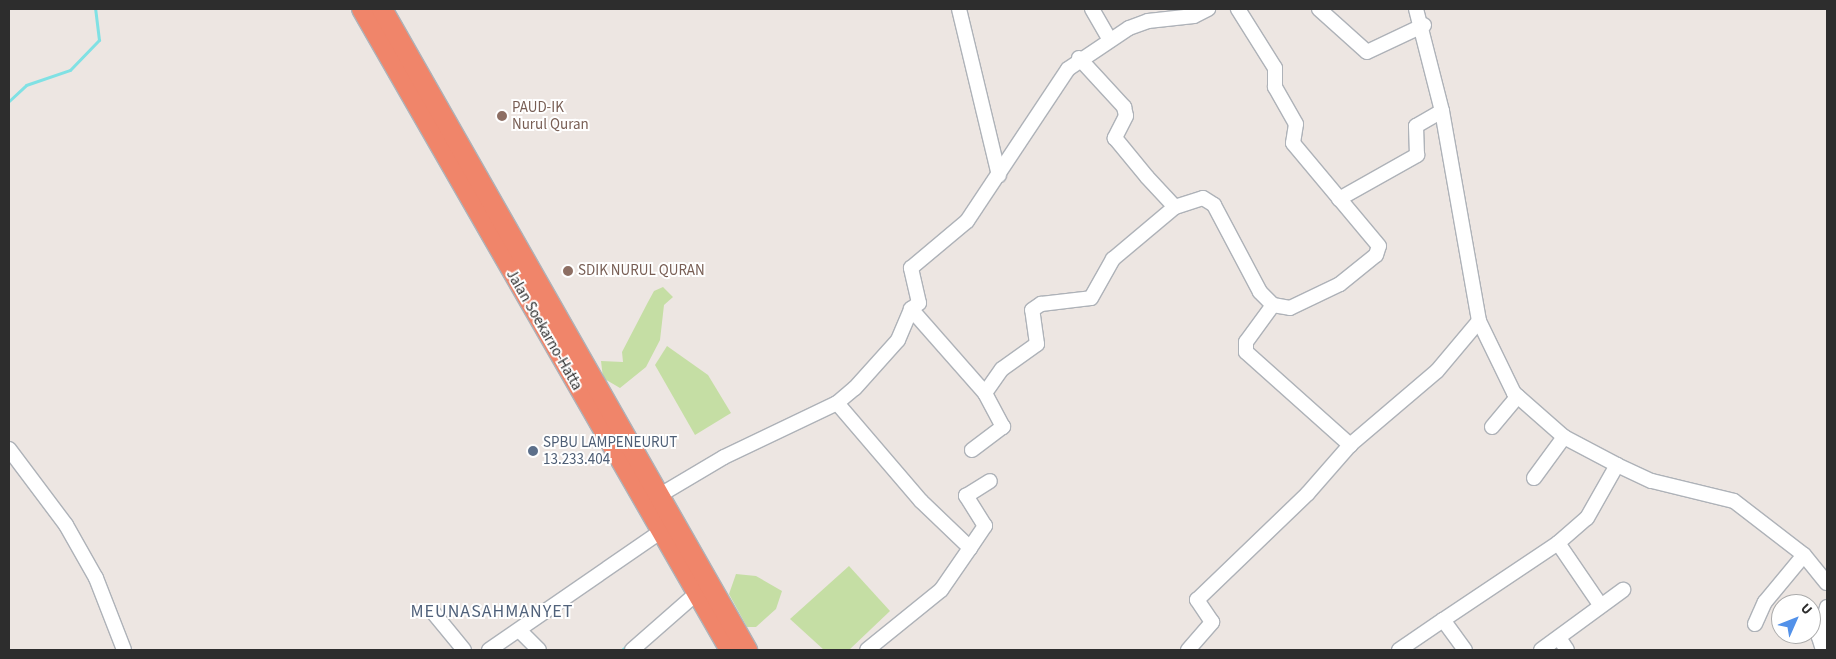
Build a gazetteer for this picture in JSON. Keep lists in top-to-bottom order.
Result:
{
  "streets": {
    "highway": ["Jalan Soekarno-Hatta"]
  },
  "districts": ["MEUNASAHMANYET"],
  "places": ["PAUD-IK Nurul Quran", "SDIK NURUL QURAN", "SPBU LAMPENEURUT 13.233.404"],
  "north": "top right"
}
